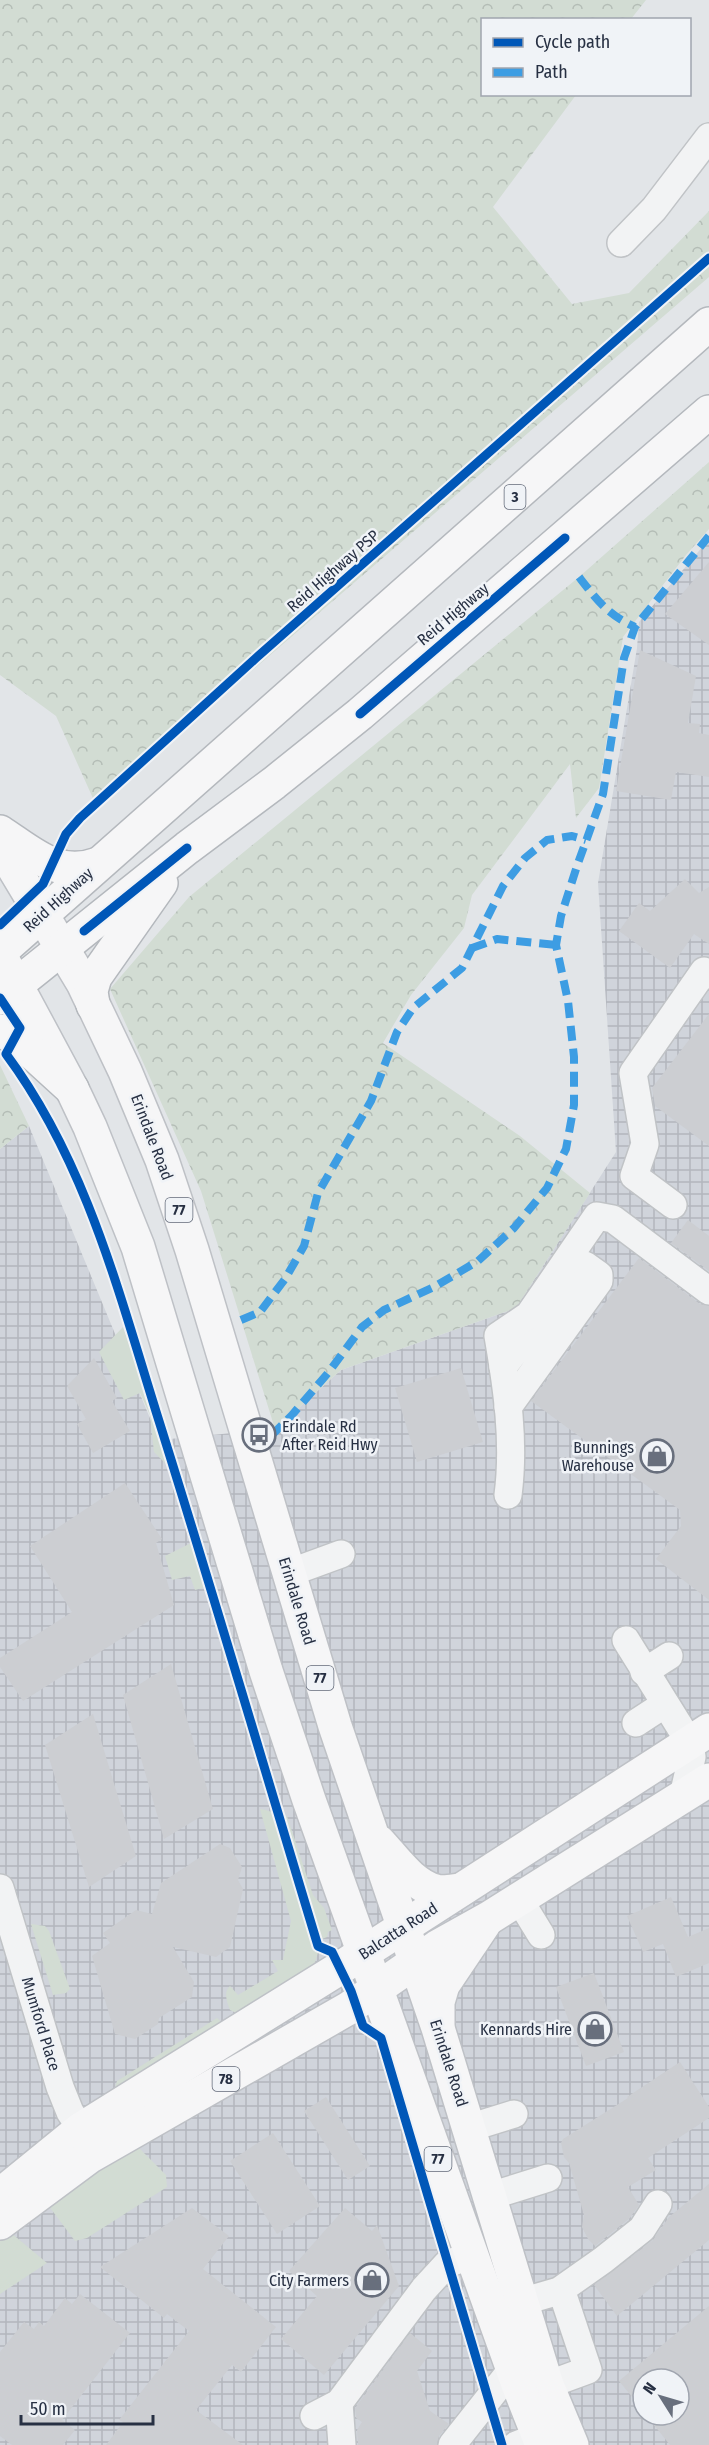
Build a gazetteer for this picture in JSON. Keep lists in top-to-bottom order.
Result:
{
  "streets": {
    "main road": [
      "3",
      "Reid Highway",
      "Erindale Road",
      "77",
      "Balcatta Road",
      "78"
    ],
    "street": ["Mumford Place"],
    "cycle path": ["Reid Highway PSP"]
  },
  "crossings": [
    ["Reid Highway", "Erindale Road"],
    ["Erindale Road", "Balcatta Road"],
    ["Balcatta Road", "Mumford Place"]
  ],
  "places": {
    "bus stop": ["Erindale Rd After Reid Hwy"],
    "shop": ["Bunnings Warehouse", "Kennards Hire", "City Farmers"]
  },
  "legend": ["Cycle path", "Path"],
  "scale_bar": "50 m",
  "north": "top left"
}
